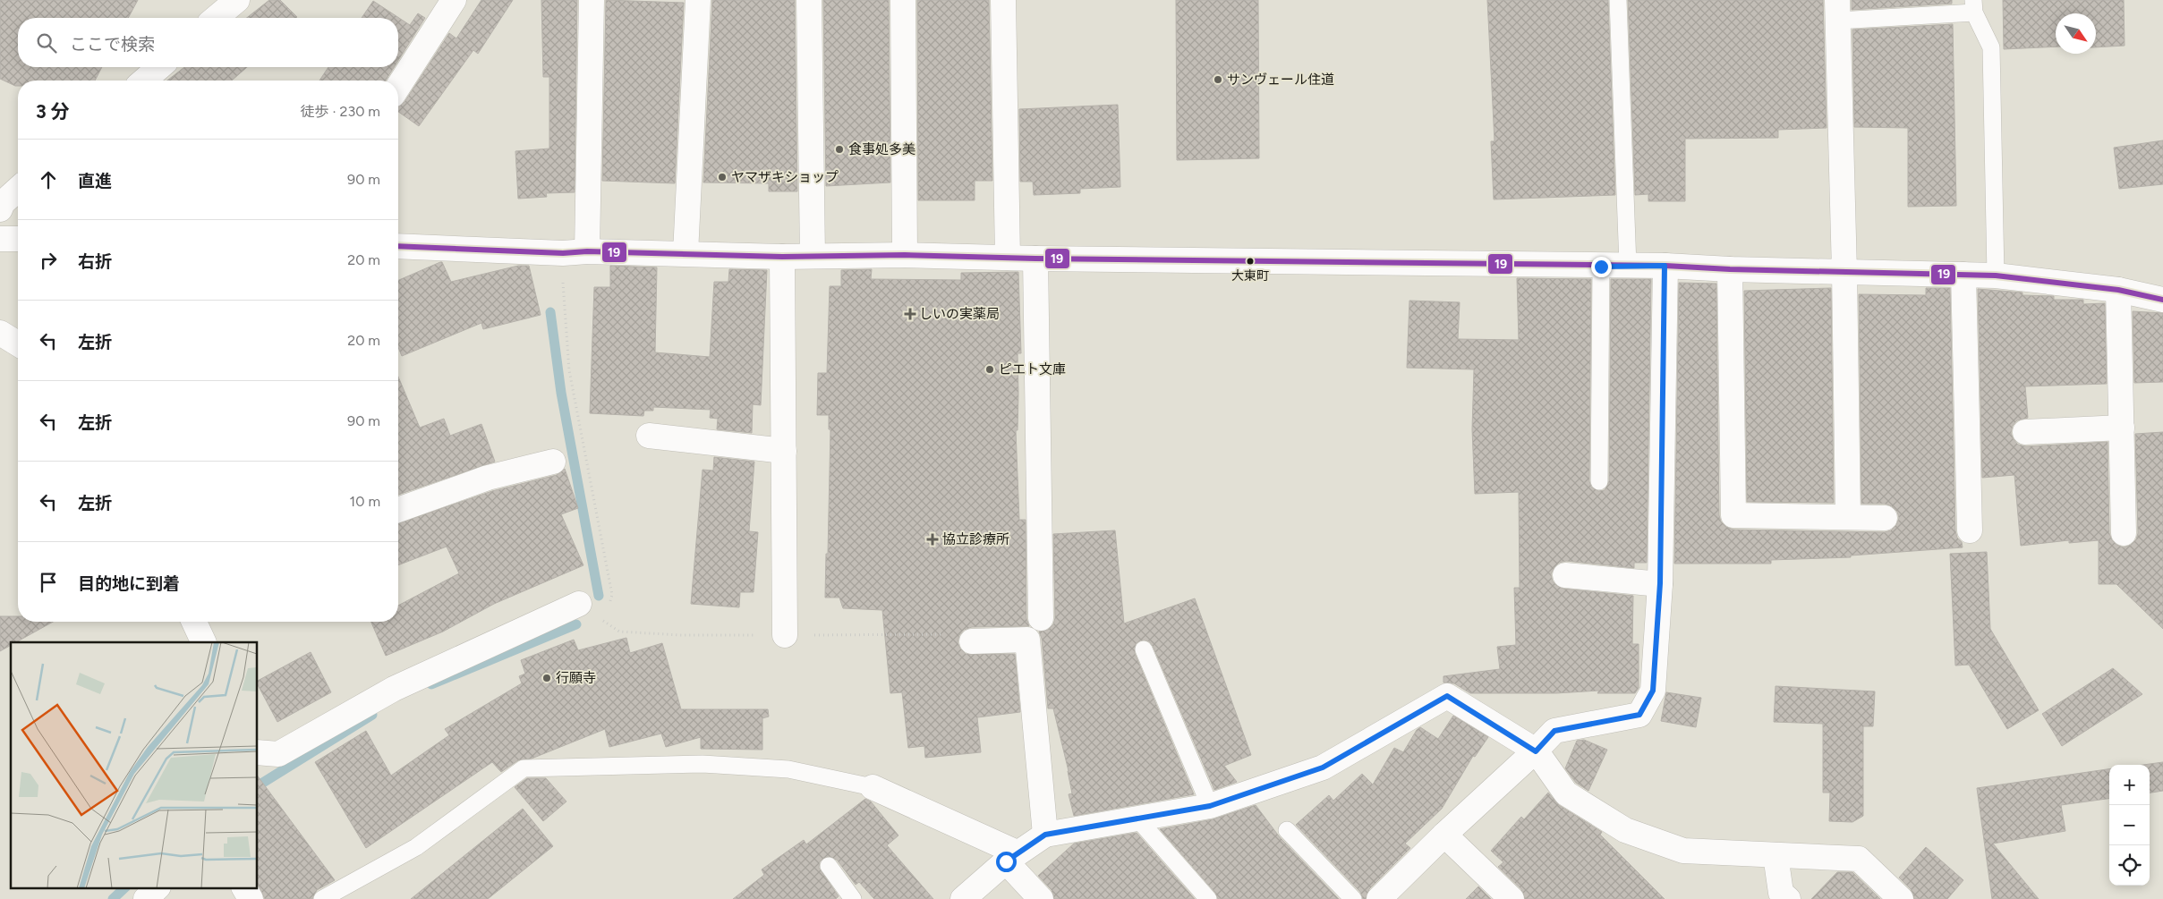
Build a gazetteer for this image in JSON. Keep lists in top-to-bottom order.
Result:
{
  "places": {
    "other": [
      "サンヴェール住道",
      "食事処多美",
      "ヤマザキショップ",
      "大東町",
      "ピエト文庫",
      "行願寺"
    ],
    "health": ["しいの実薬局", "協立診療所"]
  },
  "lines": ["transit line 19"],
  "north": "bottom right",
  "page": {
    "search": "ここで検索",
    "heading": ["3 分", "徒歩 · 230 m"],
    "list": [
      ["直進", "90 m"],
      ["右折", "20 m"],
      ["左折", "20 m"],
      ["左折", "90 m"],
      ["左折", "10 m"],
      "目的地に到着"
    ],
    "map_buttons": ["+", "−"]
  }
}
